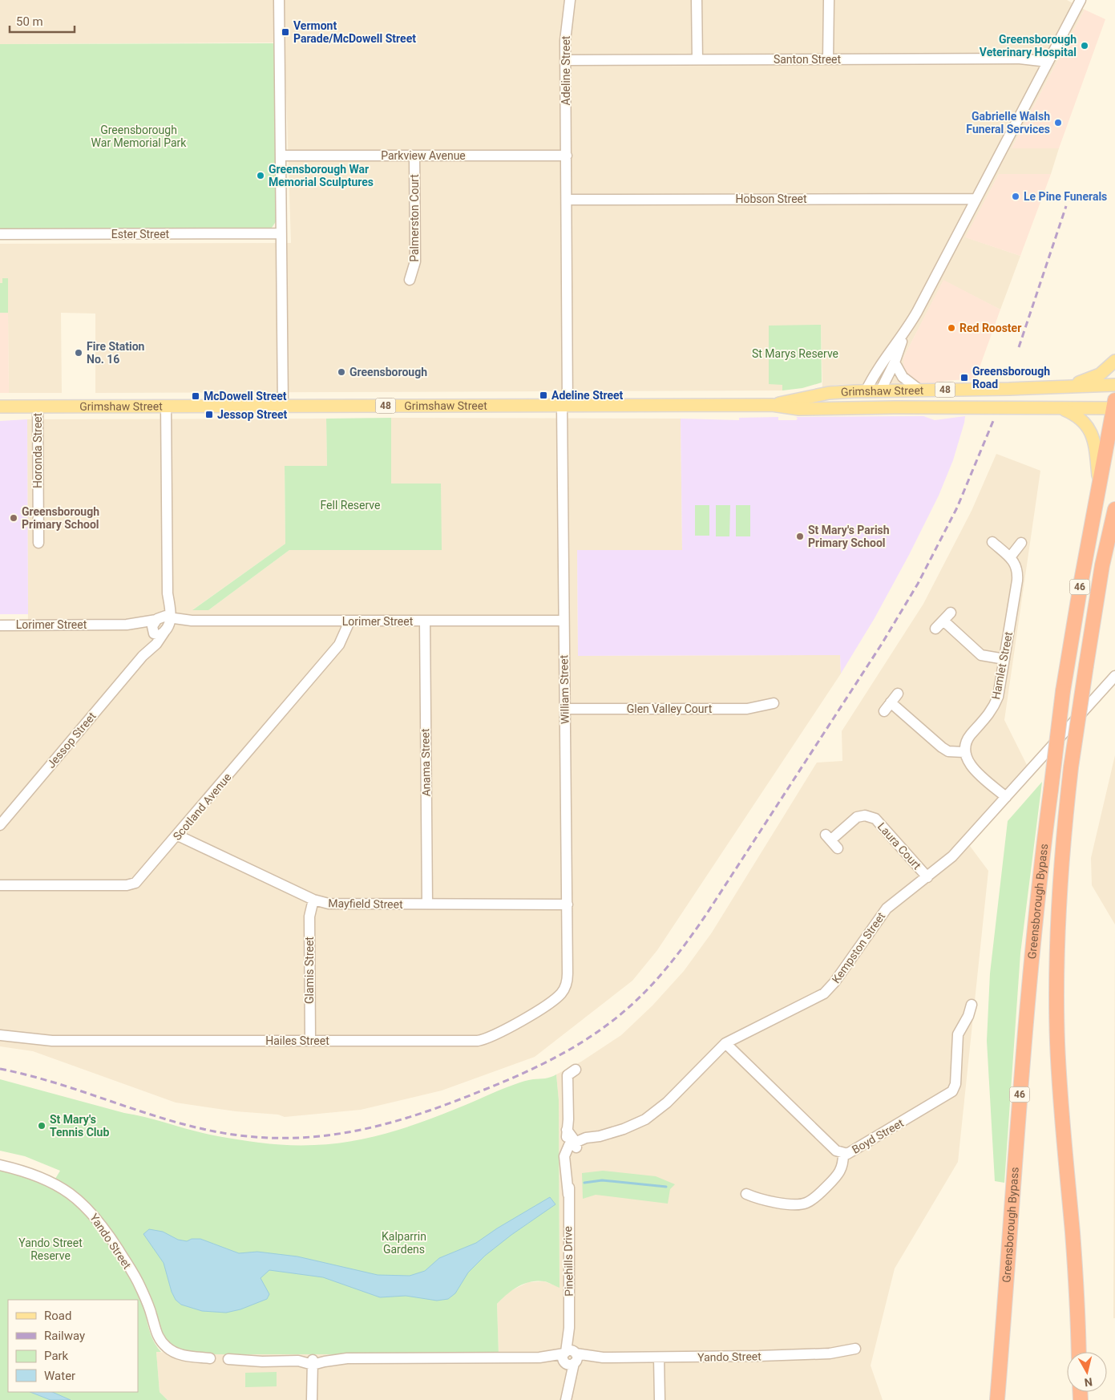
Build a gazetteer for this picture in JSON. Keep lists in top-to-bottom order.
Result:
{
  "streets": {
    "highway": ["46", "Greensborough Bypass"],
    "main road": ["48", "Grimshaw Street"],
    "street": [
      "Santon Street",
      "Adeline Street",
      "Parkview Avenue",
      "Hobson Street",
      "Palmerston Court",
      "Ester Street",
      "Horonda Street",
      "Lorimer Street",
      "Hamlet Street",
      "William Street",
      "Glen Valley Court",
      "Jessop Street",
      "Anama Street",
      "Scotland Avenue",
      "Laura Court",
      "Mayfield Street",
      "Kempston Street",
      "Glamis Street",
      "Hailes Street",
      "Boyd Street",
      "Yando Street",
      "Pinehills Drive"
    ]
  },
  "crossings": [
    ["Santon Street", "Adeline Street"],
    ["Adeline Street", "Parkview Avenue"],
    ["Adeline Street", "Hobson Street"],
    ["Adeline Street", "Grimshaw Street"],
    ["Adeline Street", "William Street"],
    ["Parkview Avenue", "Palmerston Court"],
    ["Grimshaw Street", "Horonda Street"],
    ["Grimshaw Street", "William Street"],
    ["Grimshaw Street", "Jessop Street"],
    ["Grimshaw Street", "Greensborough Bypass"],
    ["Lorimer Street", "William Street"],
    ["Lorimer Street", "Jessop Street"],
    ["Lorimer Street", "Anama Street"],
    ["Lorimer Street", "Scotland Avenue"],
    ["William Street", "Glen Valley Court"],
    ["William Street", "Mayfield Street"],
    ["William Street", "Hailes Street"],
    ["Anama Street", "Mayfield Street"],
    ["Scotland Avenue", "Mayfield Street"],
    ["Laura Court", "Kempston Street"],
    ["Mayfield Street", "Glamis Street"],
    ["Kempston Street", "Boyd Street"],
    ["Kempston Street", "Pinehills Drive"],
    ["Glamis Street", "Hailes Street"],
    ["Yando Street", "Pinehills Drive"]
  ],
  "parks": [
    "Greensborough War Memorial Park",
    "St Marys Reserve",
    "Fell Reserve",
    "Kalparrin Gardens",
    "Yando Street Reserve"
  ],
  "places": {
    "transit": [
      "Vermont Parade/McDowell Street",
      "Greensborough Road",
      "Adeline Street",
      "McDowell Street",
      "Jessop Street"
    ],
    "other": [
      "Greensborough Veterinary Hospital",
      "Gabrielle Walsh Funeral Services",
      "Greensborough War Memorial Sculptures",
      "Le Pine Funerals",
      "Red Rooster",
      "Fire Station No. 16",
      "Greensborough",
      "Greensborough Primary School",
      "St Mary's Parish Primary School",
      "St Mary's Tennis Club"
    ]
  },
  "legend": [
    "Road",
    "Railway",
    "Park",
    "Water"
  ],
  "scale_bar": "50 m",
  "north": "bottom"
}
